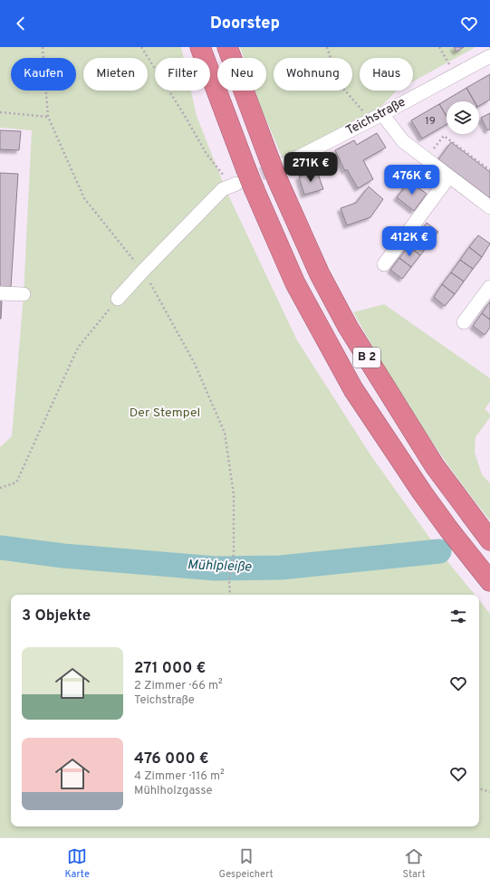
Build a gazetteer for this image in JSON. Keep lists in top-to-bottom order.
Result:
{
  "streets": {
    "highway": ["B 2"],
    "street": ["Teichstraße"]
  },
  "crossings": [
    ["Teichstraße", "B 2"]
  ],
  "water": ["Mühlpleiße"],
  "parks": ["Der Stempel"],
  "house_numbers": ["19"],
  "page": {
    "header": "Doorstep",
    "chip": [
      "Kaufen",
      "Mieten",
      "Filter",
      "Neu",
      "Wohnung",
      "Haus"
    ],
    "price": ["271K €", "476K €", "412K €"],
    "heading": "3 Objekte",
    "list": [
      {
        "name": "271 000 €",
        "note": "2 Zimmer · 66 m² · Teichstraße"
      },
      {
        "name": "476 000 €",
        "note": "4 Zimmer · 116 m² · Mühlholzgasse"
      }
    ],
    "tabs": ["Karte", "Gespeichert", "Start"]
  }
}
